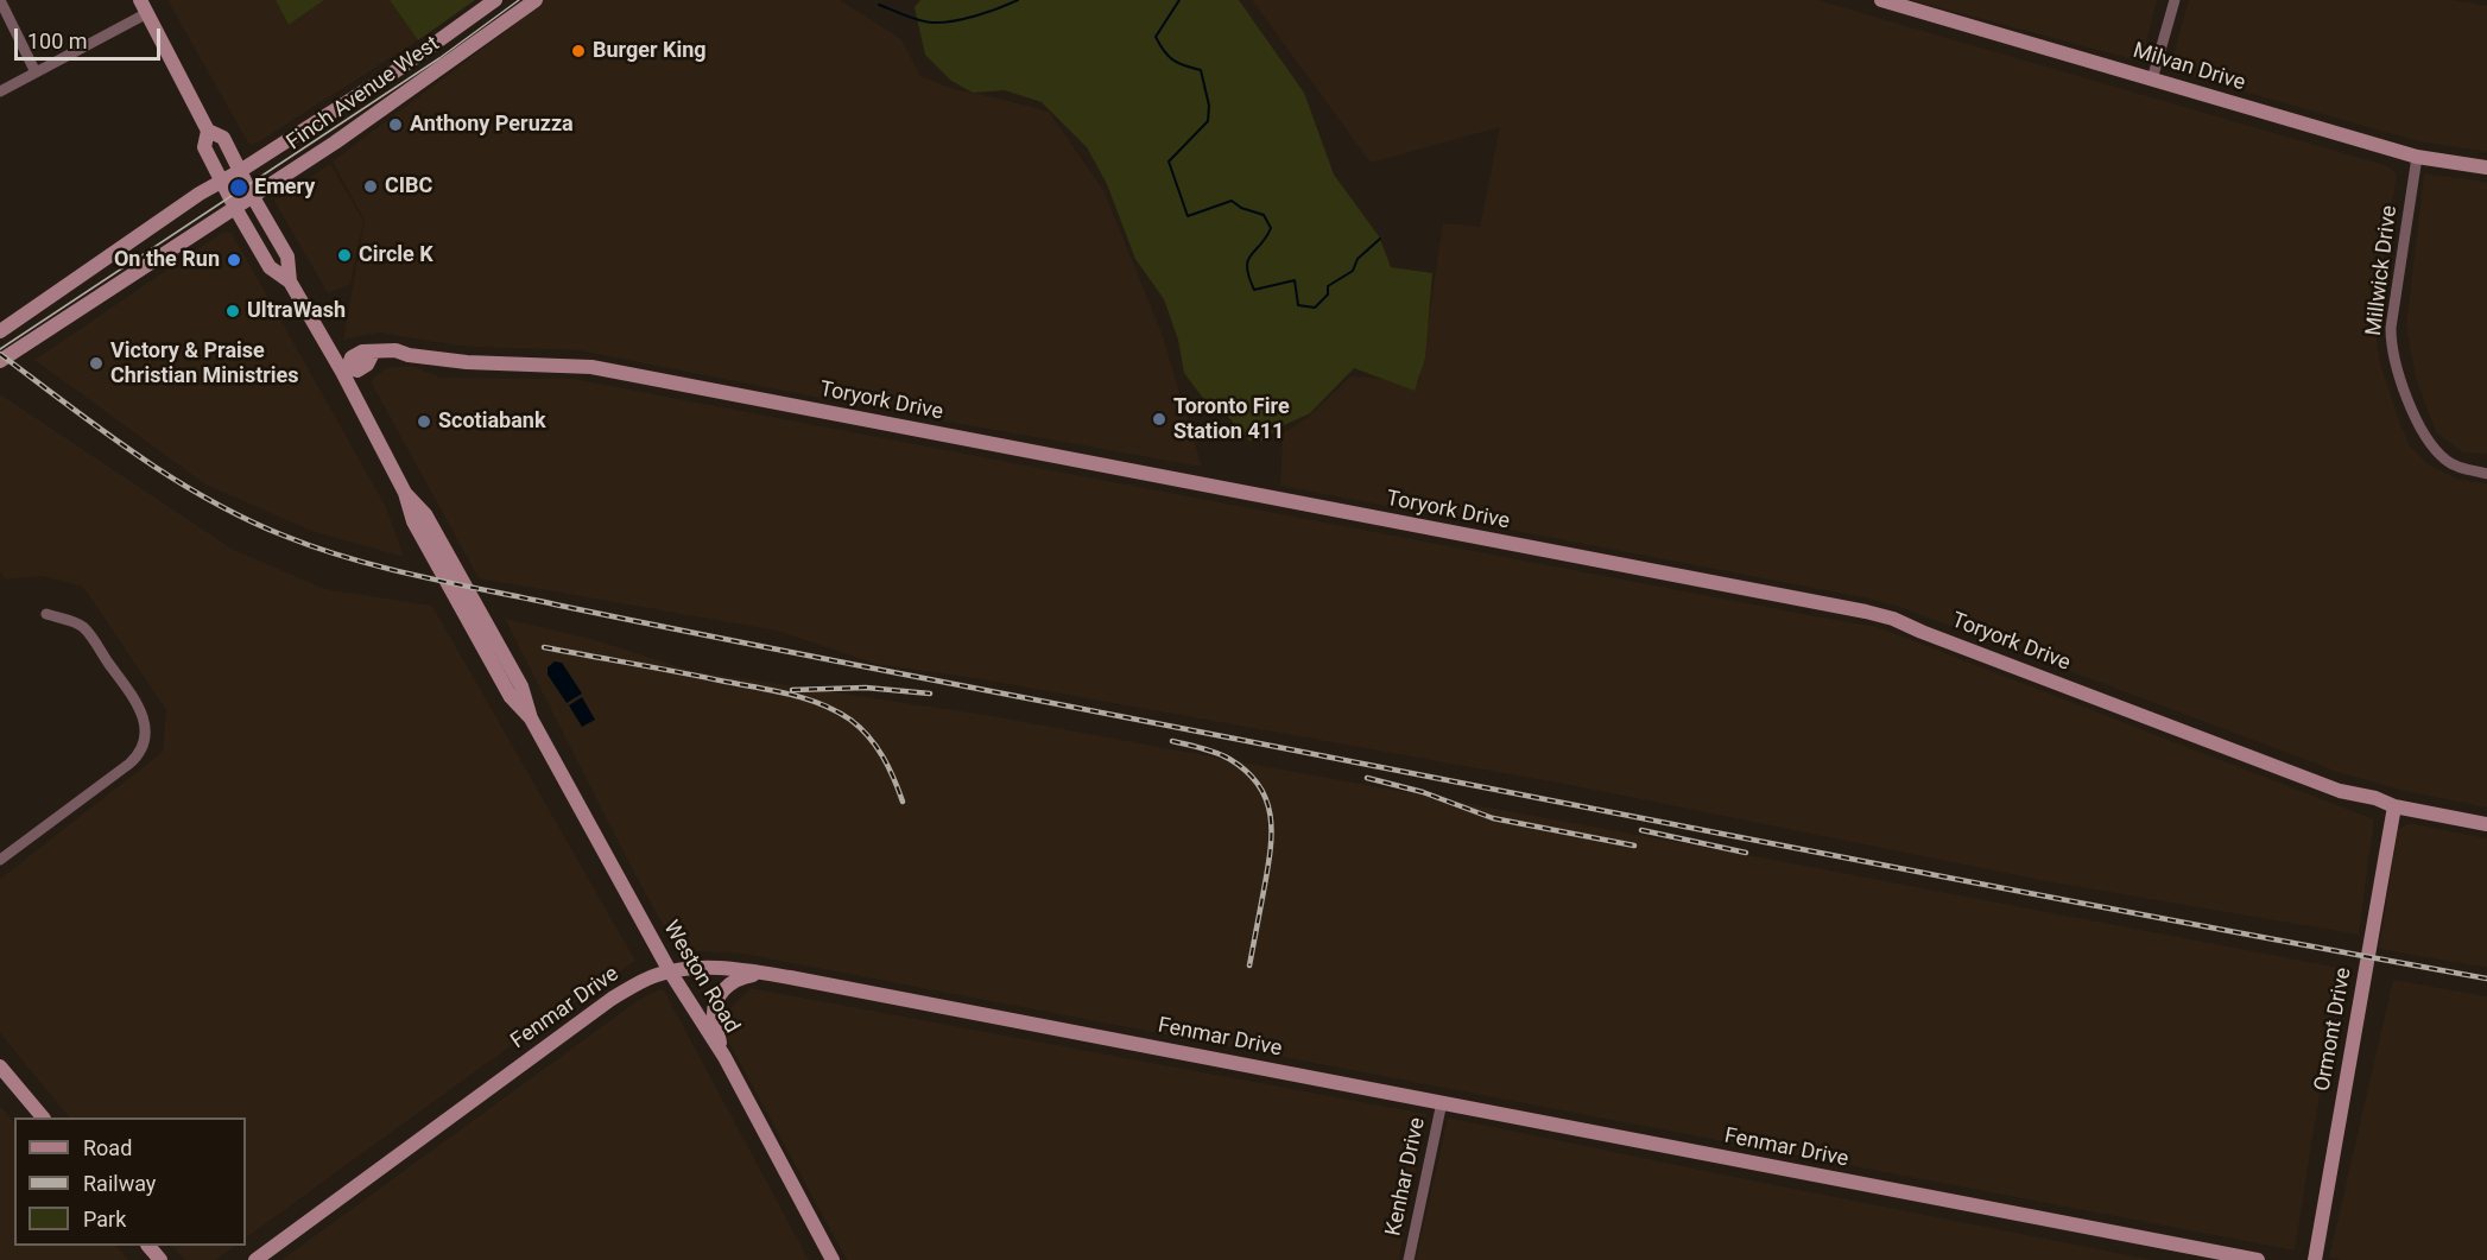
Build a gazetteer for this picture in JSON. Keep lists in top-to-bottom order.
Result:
{
  "streets": {
    "street": [
      "Milvan Drive",
      "Finch Avenue West",
      "Millwick Drive",
      "Toryork Drive",
      "Weston Road",
      "Fenmar Drive",
      "Ormont Drive",
      "Kenhar Drive"
    ]
  },
  "crossings": [
    ["Milvan Drive", "Millwick Drive"],
    ["Finch Avenue West", "Weston Road"],
    ["Toryork Drive", "Weston Road"],
    ["Toryork Drive", "Ormont Drive"],
    ["Weston Road", "Fenmar Drive"],
    ["Fenmar Drive", "Kenhar Drive"]
  ],
  "places": [
    "Burger King",
    "Anthony Peruzza",
    "CIBC",
    "Emery",
    "Circle K",
    "On the Run",
    "UltraWash",
    "Victory & Praise Christian Ministries",
    "Toronto Fire Station 411",
    "Scotiabank"
  ],
  "legend": ["Road", "Railway", "Park"],
  "scale_bar": "100 m"
}
